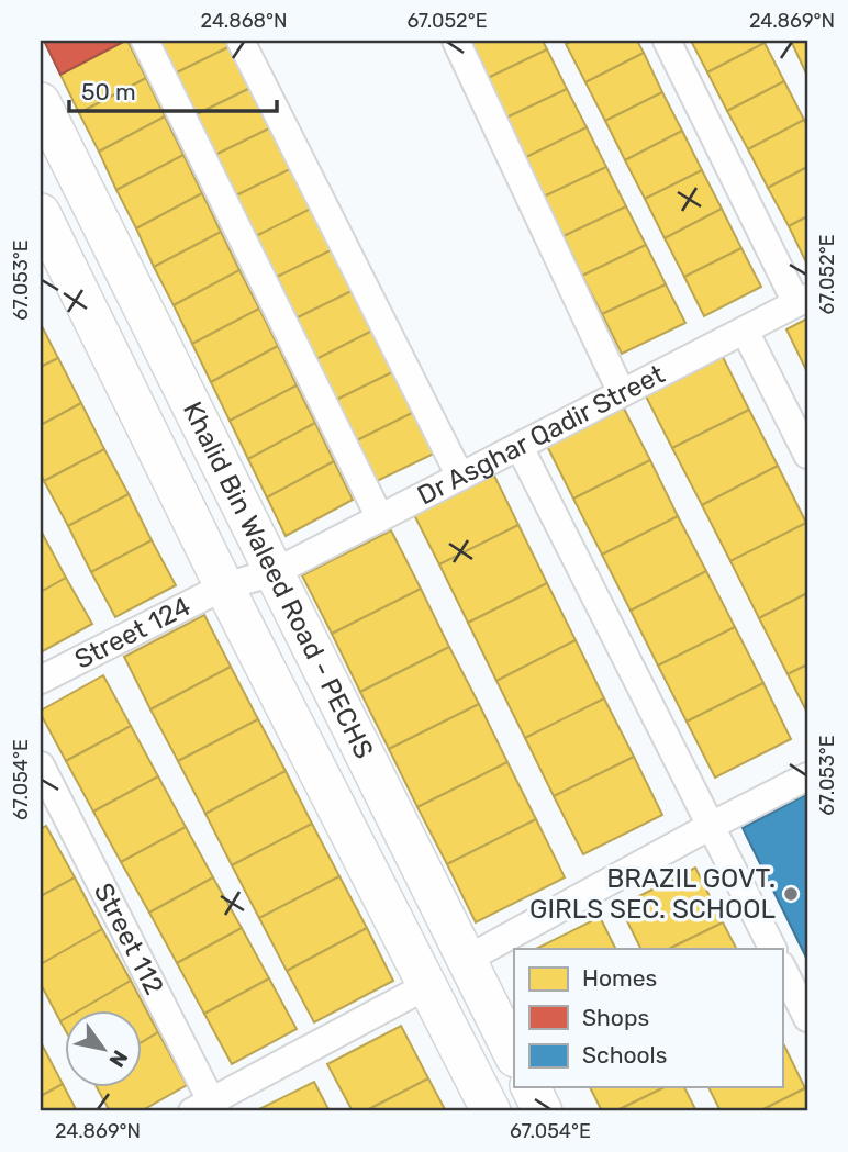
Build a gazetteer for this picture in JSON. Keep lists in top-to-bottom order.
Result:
{
  "streets": {
    "main road": ["Khalid Bin Waleed Road - PECHS"],
    "street": ["Dr Asghar Qadir Street", "Street 124", "Street 112"]
  },
  "crossings": [
    ["Dr Asghar Qadir Street", "Khalid Bin Waleed Road - PECHS"],
    ["Dr Asghar Qadir Street", "Street 124"],
    ["Khalid Bin Waleed Road - PECHS", "Street 124"]
  ],
  "places": ["BRAZIL GOVT. GIRLS SEC. SCHOOL"],
  "legend": ["Homes", "Shops", "Schools"],
  "scale_bar": "50 m",
  "north": "bottom right",
  "coordinates": [
    "24.868°N",
    "67.052°E",
    "24.869°N",
    "67.053°E",
    "67.054°E"
  ]
}
